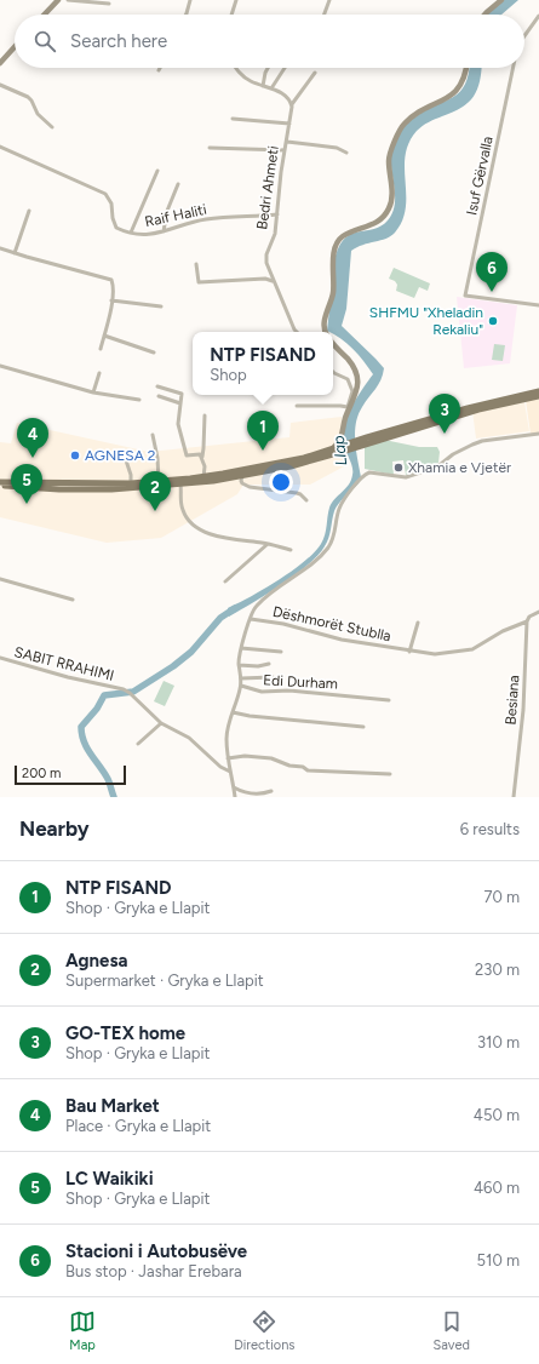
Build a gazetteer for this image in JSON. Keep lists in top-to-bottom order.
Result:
{
  "streets": {
    "street": [
      "Isuf Gërvalla",
      "Bedri Ahmeti",
      "Raif Haliti",
      "Dëshmorët Stublla",
      "SABIT RRAHIMI",
      "Edi Durham",
      "Besiana"
    ]
  },
  "crossings": [
    ["Bedri Ahmeti", "Raif Haliti"],
    ["Dëshmorët Stublla", "Besiana"]
  ],
  "water": ["Llap"],
  "places": ["SHFMU \"Xheladin Rekaliu\"", "AGNESA 2", "Xhamia e Vjetër"],
  "scale_bar": "200 m",
  "page": {
    "search": "Search here",
    "pins": [
      "6",
      "3",
      "1",
      "4",
      "5",
      "2"
    ],
    "popup": ["NTP FISAND", "Shop"],
    "scale": "200 m",
    "heading": ["Nearby", "6 results"],
    "list": [
      {
        "mark": "1",
        "name": "NTP FISAND",
        "note": "Shop · Gryka e Llapit",
        "value": "70 m"
      },
      {
        "mark": "2",
        "name": "Agnesa",
        "note": "Supermarket · Gryka e Llapit",
        "value": "230 m"
      },
      {
        "mark": "3",
        "name": "GO-TEX home",
        "note": "Shop · Gryka e Llapit",
        "value": "310 m"
      },
      {
        "mark": "4",
        "name": "Bau Market",
        "note": "Place · Gryka e Llapit",
        "value": "450 m"
      },
      {
        "mark": "5",
        "name": "LC Waikiki",
        "note": "Shop · Gryka e Llapit",
        "value": "460 m"
      },
      {
        "mark": "6",
        "name": "Stacioni i Autobusëve",
        "note": "Bus stop · Jashar Erebara",
        "value": "510 m"
      }
    ],
    "nav": ["Map", "Directions", "Saved"]
  }
}
